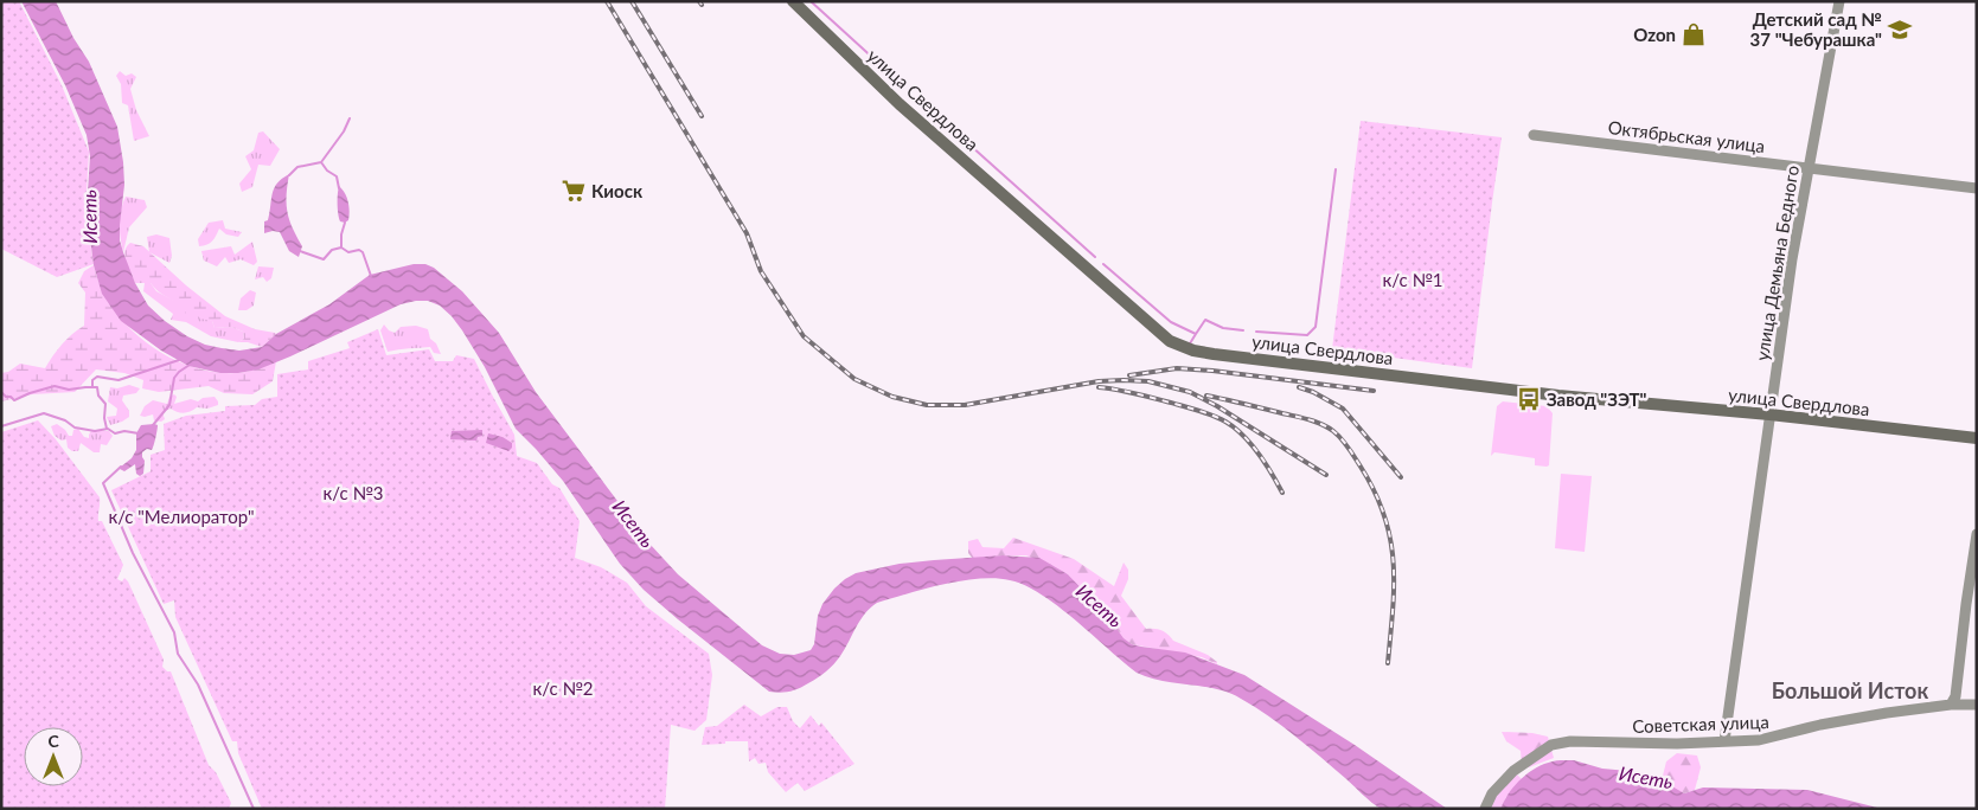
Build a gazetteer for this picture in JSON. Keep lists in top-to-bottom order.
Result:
{
  "streets": {
    "main road": ["улица Свердлова"],
    "street": ["Октябрьская улица", "улица Демьяна Бедного", "Советская улица"]
  },
  "crossings": [
    ["улица Свердлова", "улица Демьяна Бедного"],
    ["Октябрьская улица", "улица Демьяна Бедного"],
    ["улица Демьяна Бедного", "Советская улица"]
  ],
  "districts": ["Большой Исток"],
  "water": ["Исеть"],
  "parks": [
    "к/с №1",
    "к/с №3",
    "к/с \"Мелиоратор\"",
    "к/с №2"
  ],
  "places": {
    "school or university": ["Детский сад № 37 \"Чебурашка\""],
    "shop": ["Ozon"],
    "supermarket": ["Киоск"],
    "bus stop": ["Завод \"ЗЭТ\""]
  },
  "north": "top"
}
